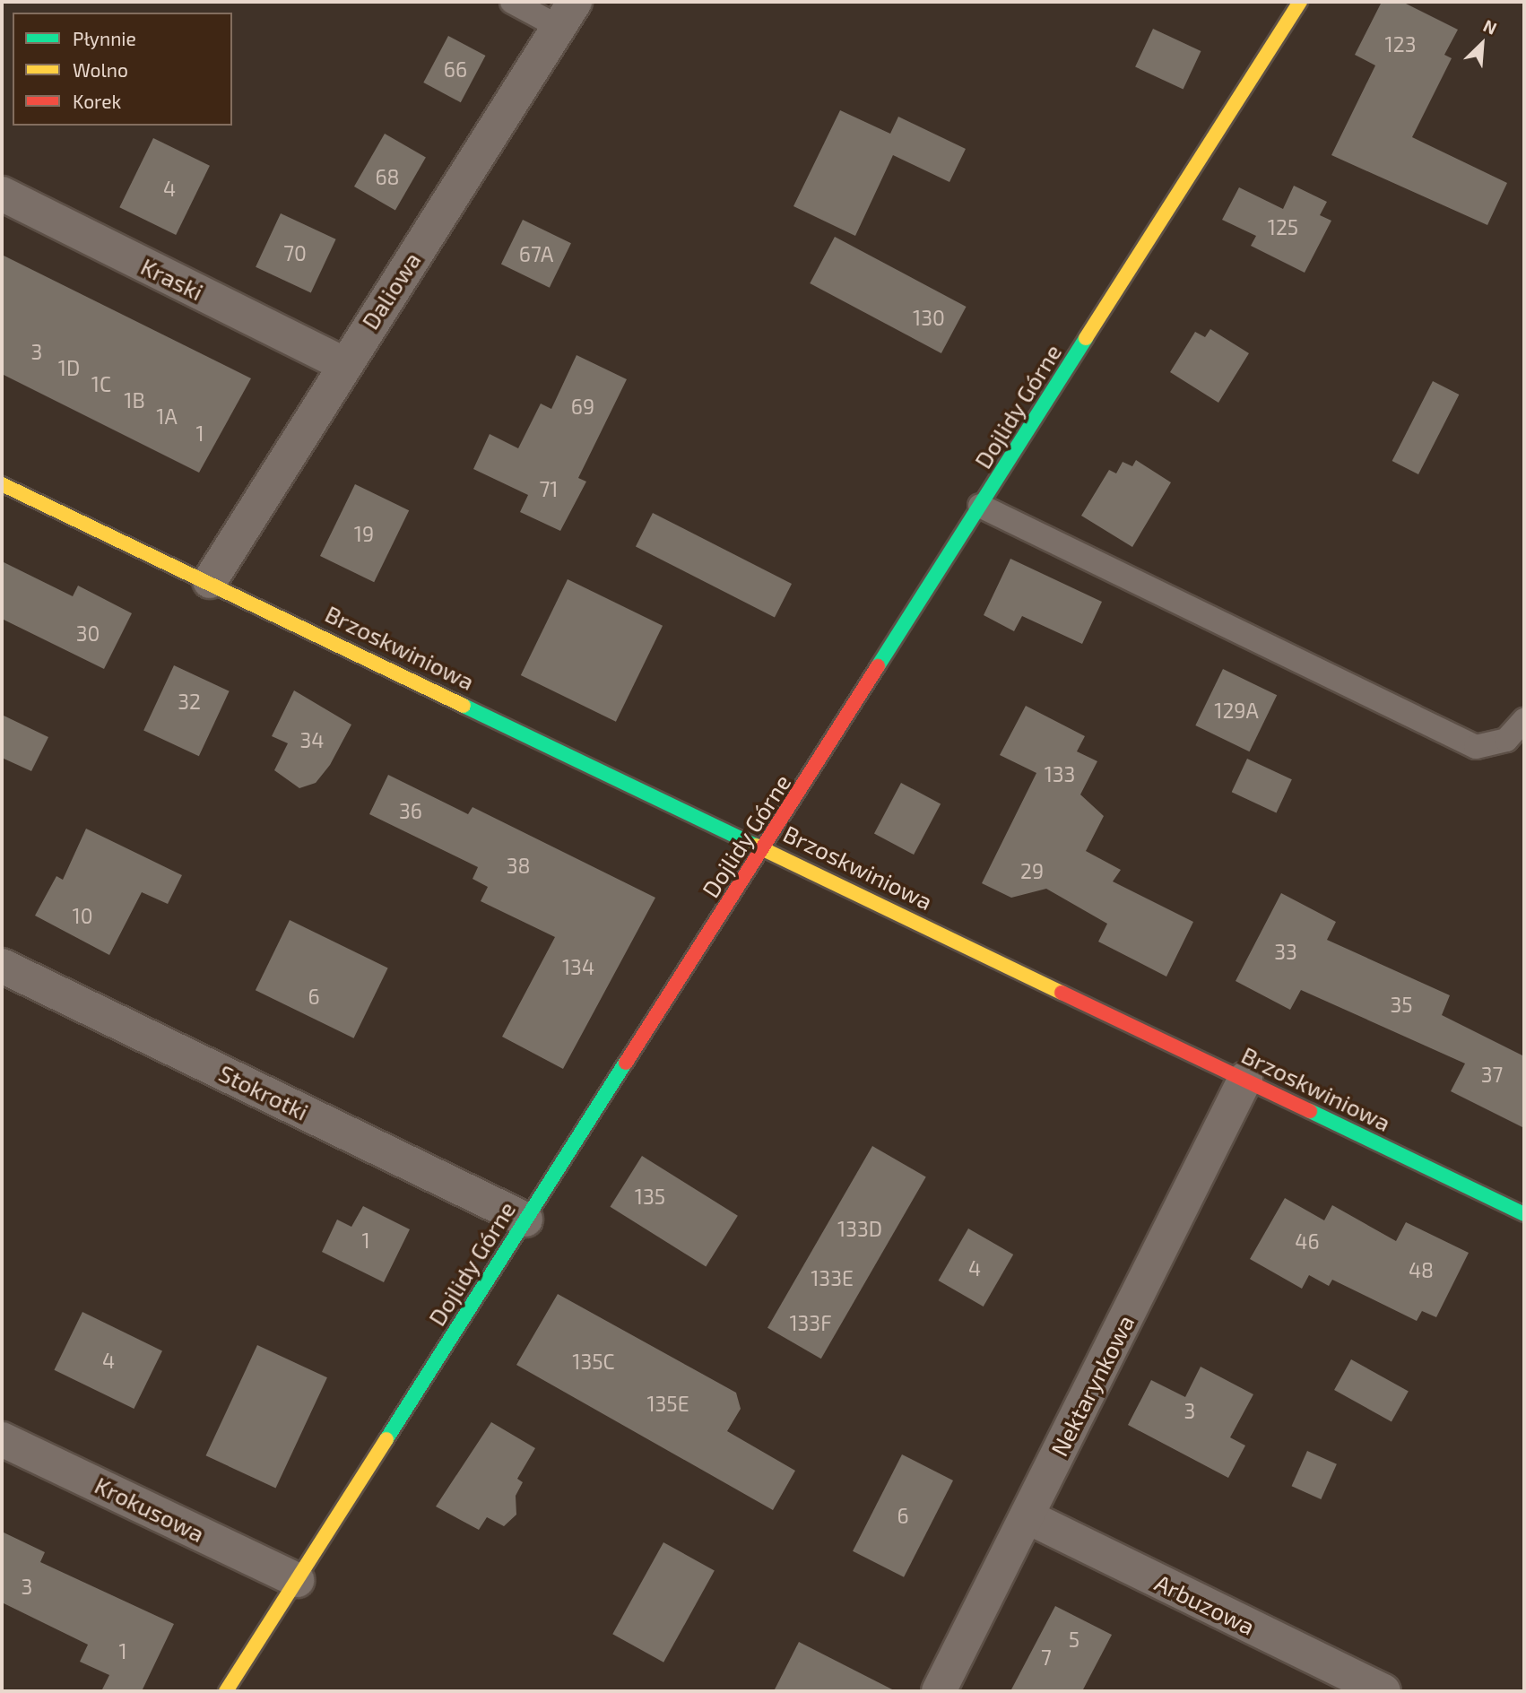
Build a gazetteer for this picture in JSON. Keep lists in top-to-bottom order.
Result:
{
  "streets": {
    "street": [
      "Kraski",
      "Daliowa",
      "Dojlidy Górne",
      "Brzoskwiniowa",
      "Stokrotki",
      "Nektarynkowa",
      "Krokusowa",
      "Arbuzowa"
    ]
  },
  "crossings": [
    ["Kraski", "Daliowa"],
    ["Daliowa", "Brzoskwiniowa"],
    ["Dojlidy Górne", "Brzoskwiniowa"],
    ["Dojlidy Górne", "Stokrotki"],
    ["Dojlidy Górne", "Krokusowa"],
    ["Brzoskwiniowa", "Nektarynkowa"],
    ["Nektarynkowa", "Arbuzowa"]
  ],
  "house_numbers": [
    "123",
    "66",
    "68",
    "4",
    "125",
    "70",
    "67A",
    "130",
    "3",
    "1D",
    "1C",
    "1B",
    "69",
    "1A",
    "1",
    "71",
    "19",
    "30",
    "32",
    "129A",
    "34",
    "133",
    "36",
    "38",
    "29",
    "10",
    "33",
    "134",
    "6",
    "35",
    "37",
    "135",
    "133D",
    "1",
    "46",
    "4",
    "48",
    "133E",
    "133F",
    "4",
    "135C",
    "135E",
    "3",
    "6",
    "3",
    "5",
    "1",
    "7"
  ],
  "legend": ["Płynnie", "Wolno", "Korek"],
  "north": "top right"
}
